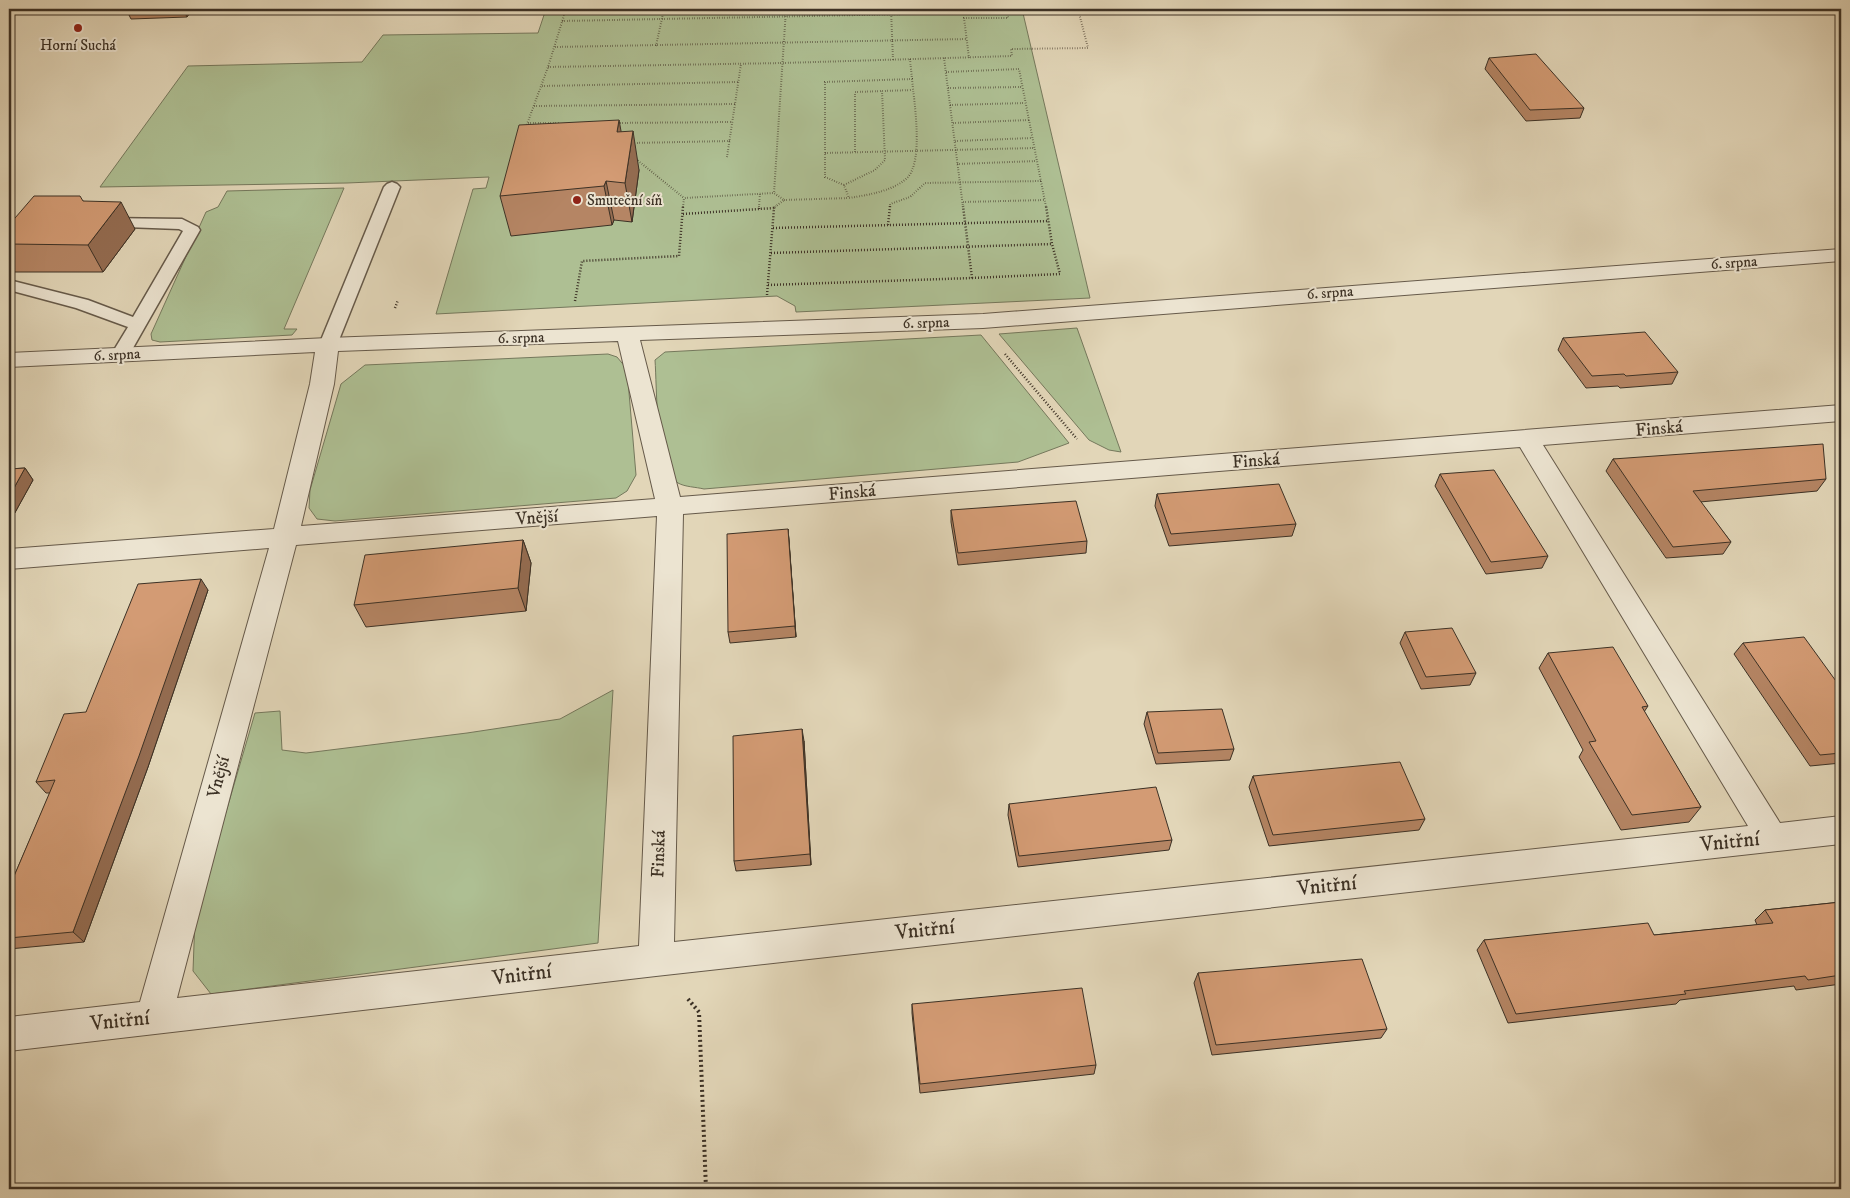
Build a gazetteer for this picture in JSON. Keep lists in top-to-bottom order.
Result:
{
  "streets": {
    "street": [
      "6. srpna",
      "Finská",
      "Vnější",
      "Vnitřní"
    ]
  },
  "crossings": [
    ["6. srpna", "Finská"],
    ["6. srpna", "Vnější"],
    ["Finská", "Vnější"],
    ["Finská", "Vnitřní"],
    ["Vnější", "Vnitřní"]
  ],
  "places": ["Horní Suchá", "Smuteční síň"]
}
